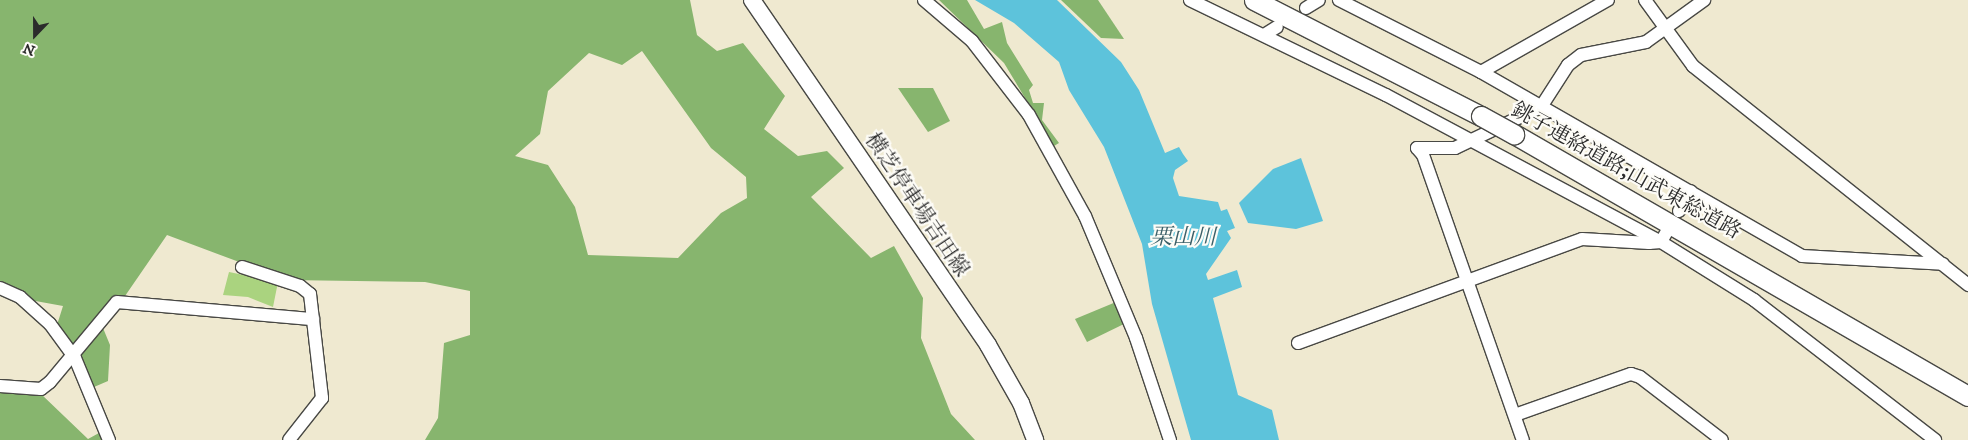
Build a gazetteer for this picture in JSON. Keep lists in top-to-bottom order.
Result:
{
  "streets": {
    "highway": ["銚子連絡道路;山武東総道路"],
    "main road": ["横芝停車場吉田線"]
  },
  "water": ["栗山川"],
  "north": "bottom"
}
